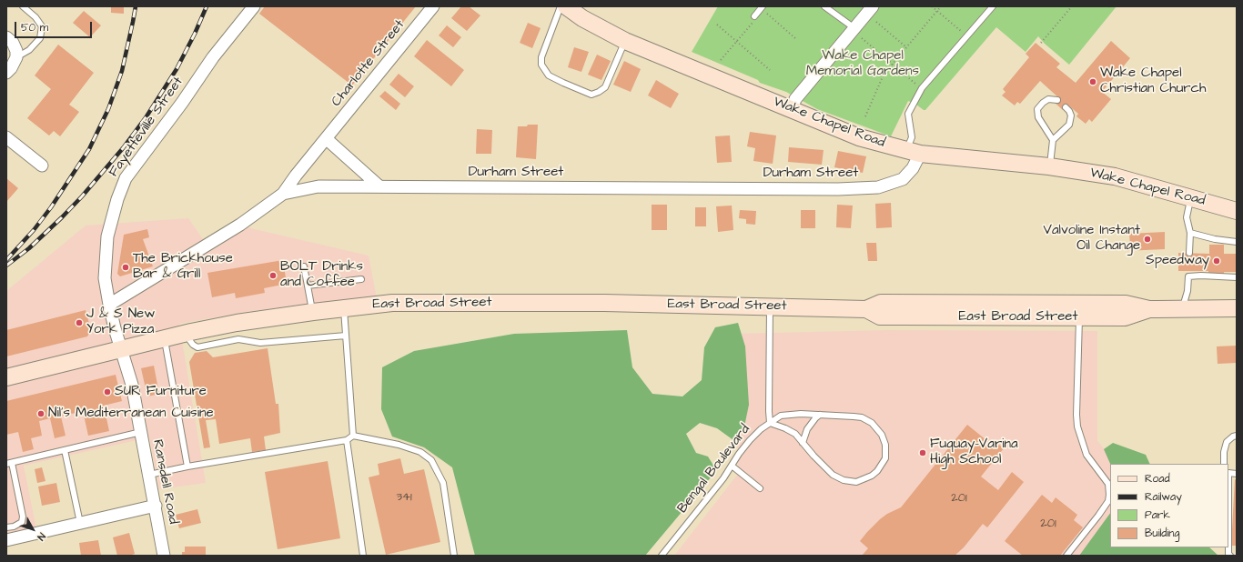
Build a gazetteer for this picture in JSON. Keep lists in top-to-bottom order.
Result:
{
  "streets": {
    "main road": ["Wake Chapel Road", "East Broad Street"],
    "street": [
      "Charlotte Street",
      "Fayetteville Street",
      "Durham Street",
      "Ransdell Road"
    ],
    "lane": ["Bengal Boulevard"]
  },
  "crossings": [
    ["Charlotte Street", "Durham Street"],
    ["Wake Chapel Road", "Durham Street"],
    ["Fayetteville Street", "Durham Street"],
    ["Fayetteville Street", "East Broad Street"],
    ["Fayetteville Street", "Ransdell Road"],
    ["East Broad Street", "Bengal Boulevard"],
    ["East Broad Street", "Ransdell Road"]
  ],
  "parks": ["Wake Chapel Memorial Gardens"],
  "places": [
    "Wake Chapel Christian Church",
    "Valvoline Instant Oil Change",
    "Speedway",
    "The Brickhouse Bar & Grill",
    "BOLT Drinks and Coffee",
    "J & S New York Pizza",
    "SUR Furniture",
    "Nil's Mediterranean Cuisine",
    "Fuquay-Varina High School"
  ],
  "house_numbers": ["341", "201", "201"],
  "legend": [
    "Road",
    "Railway",
    "Park",
    "Building"
  ],
  "scale_bar": "50 m",
  "north": "bottom right"
}
